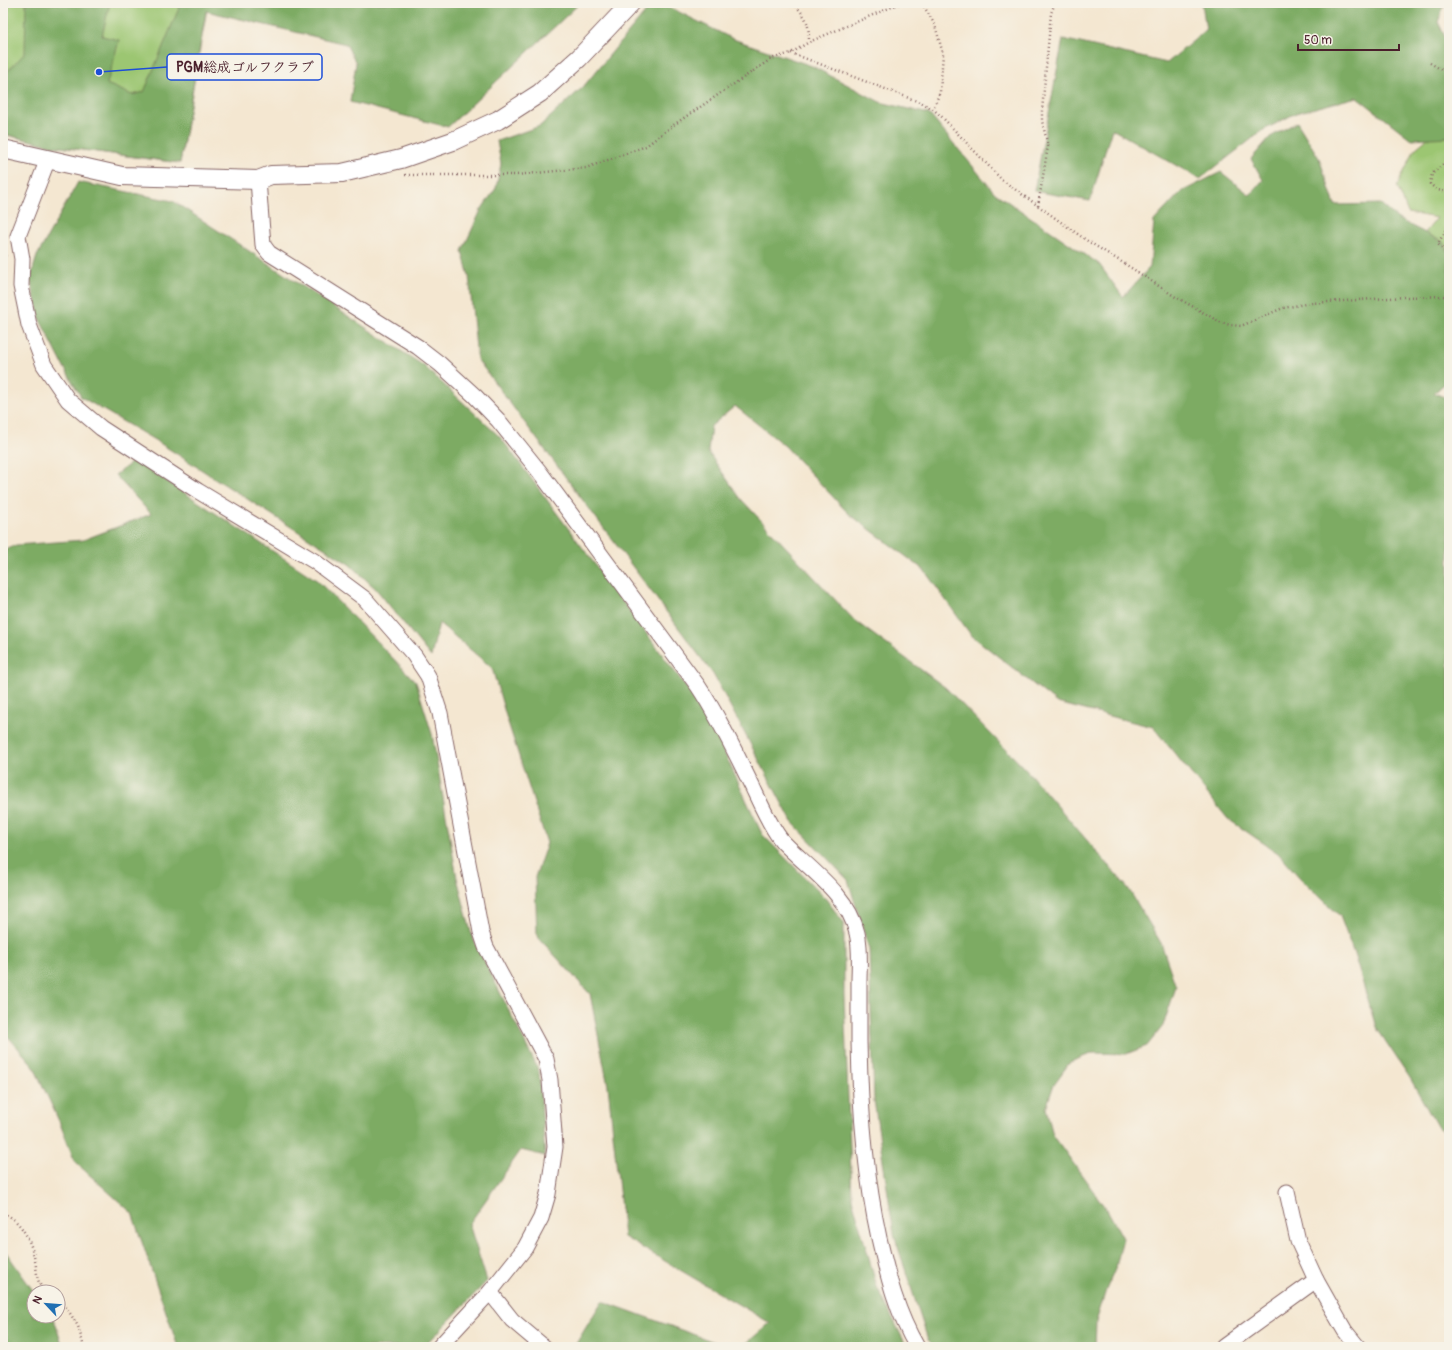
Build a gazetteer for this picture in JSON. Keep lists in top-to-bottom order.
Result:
{
  "places": ["PGM総成ゴルフクラブ"],
  "scale_bar": "50 m",
  "north": "top left"
}
